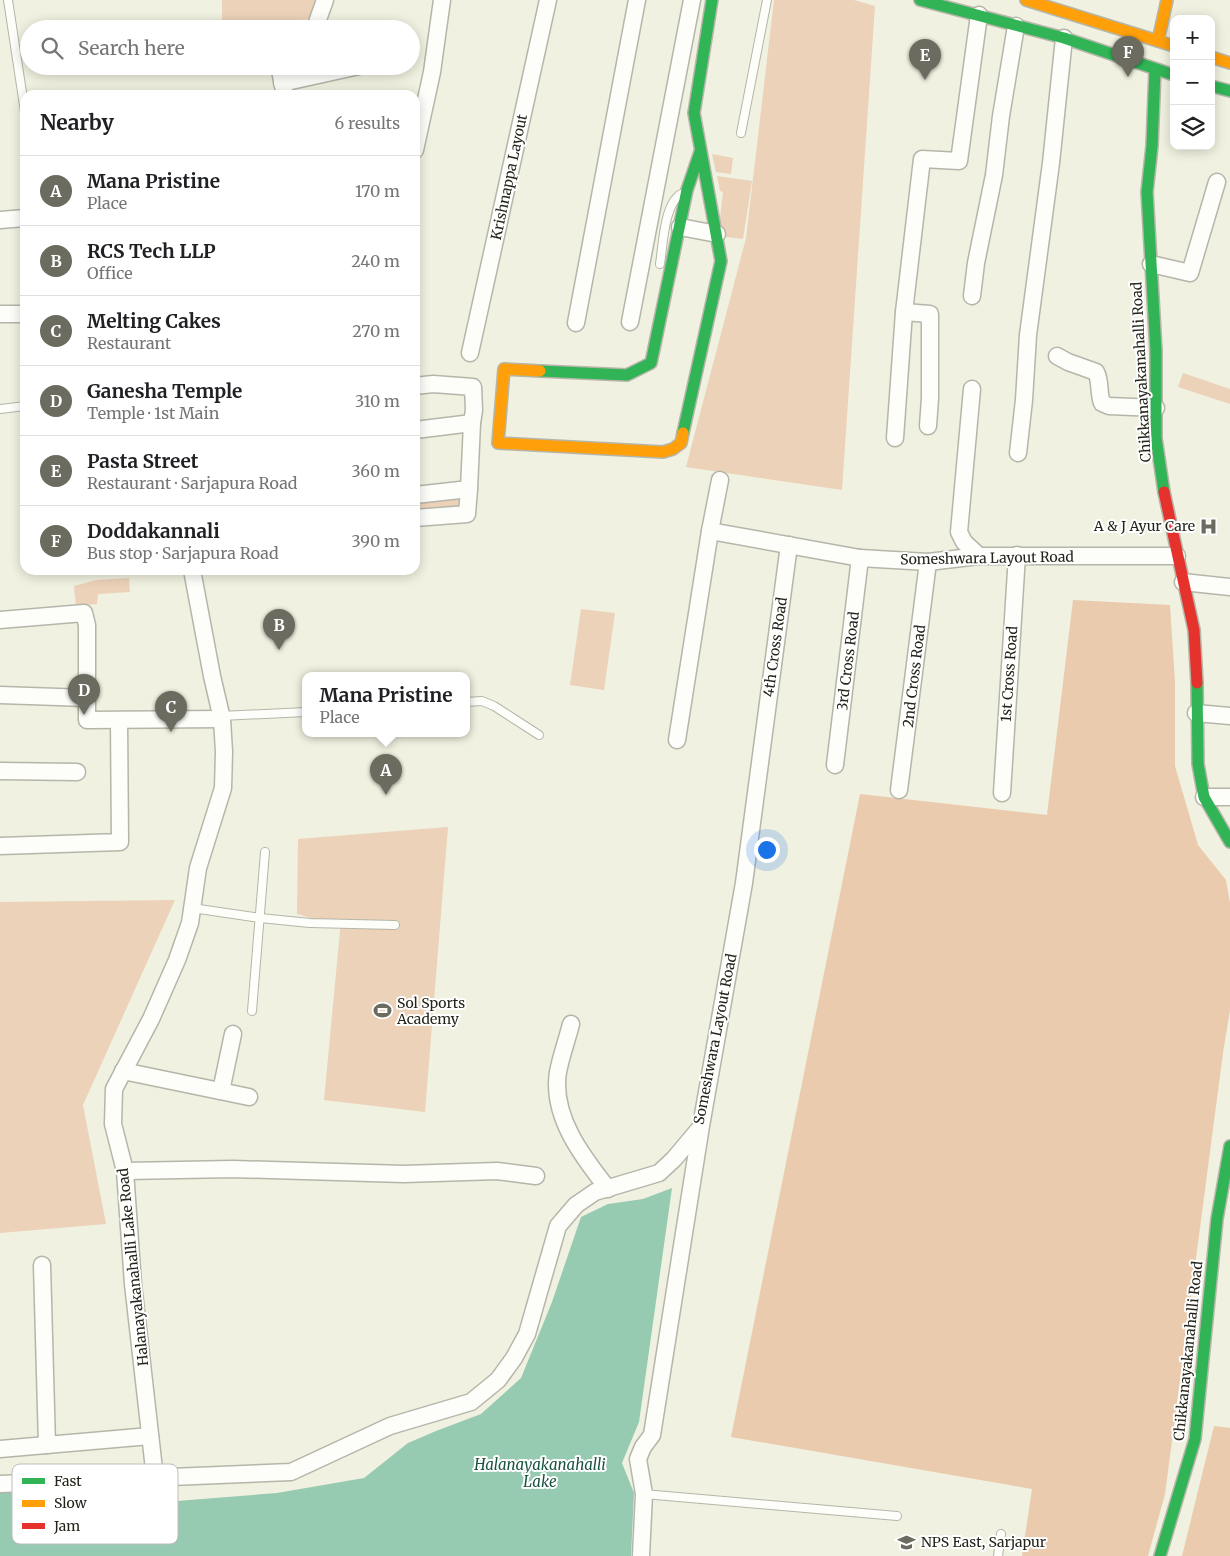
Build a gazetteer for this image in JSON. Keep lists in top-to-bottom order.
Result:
{
  "streets": {
    "main road": ["Chikkanayakanahalli Road"],
    "street": [
      "Krishnappa Layout",
      "Someshwara Layout Road",
      "4th Cross Road",
      "3rd Cross Road",
      "1st Cross Road",
      "2nd Cross Road",
      "Halanayakanahalli Lake Road"
    ]
  },
  "crossings": [
    ["Chikkanayakanahalli Road", "Someshwara Layout Road"],
    ["Someshwara Layout Road", "4th Cross Road"],
    ["Someshwara Layout Road", "3rd Cross Road"],
    ["Someshwara Layout Road", "1st Cross Road"],
    ["Someshwara Layout Road", "2nd Cross Road"]
  ],
  "water": ["Halanayakanahalli Lake"],
  "places": {
    "hospital": ["A & J Ayur Care"],
    "sports": ["Sol Sports Academy"],
    "school or university": ["NPS East, Sarjapur"]
  },
  "legend": ["Fast", "Slow", "Jam"],
  "page": {
    "map_buttons": ["+", "−"],
    "search": "Search here",
    "pins": [
      "F",
      "E",
      "B",
      "D",
      "C",
      "A"
    ],
    "heading": ["Nearby", "6 results"],
    "list": [
      {
        "mark": "A",
        "name": "Mana Pristine",
        "note": "Place",
        "value": "170 m"
      },
      {
        "mark": "B",
        "name": "RCS Tech LLP",
        "note": "Office",
        "value": "240 m"
      },
      {
        "mark": "C",
        "name": "Melting Cakes",
        "note": "Restaurant",
        "value": "270 m"
      },
      {
        "mark": "D",
        "name": "Ganesha Temple",
        "note": "Temple · 1st Main",
        "value": "310 m"
      },
      {
        "mark": "E",
        "name": "Pasta Street",
        "note": "Restaurant · Sarjapura Road",
        "value": "360 m"
      },
      {
        "mark": "F",
        "name": "Doddakannali",
        "note": "Bus stop · Sarjapura Road",
        "value": "390 m"
      }
    ],
    "popup": ["Mana Pristine", "Place"]
  }
}
